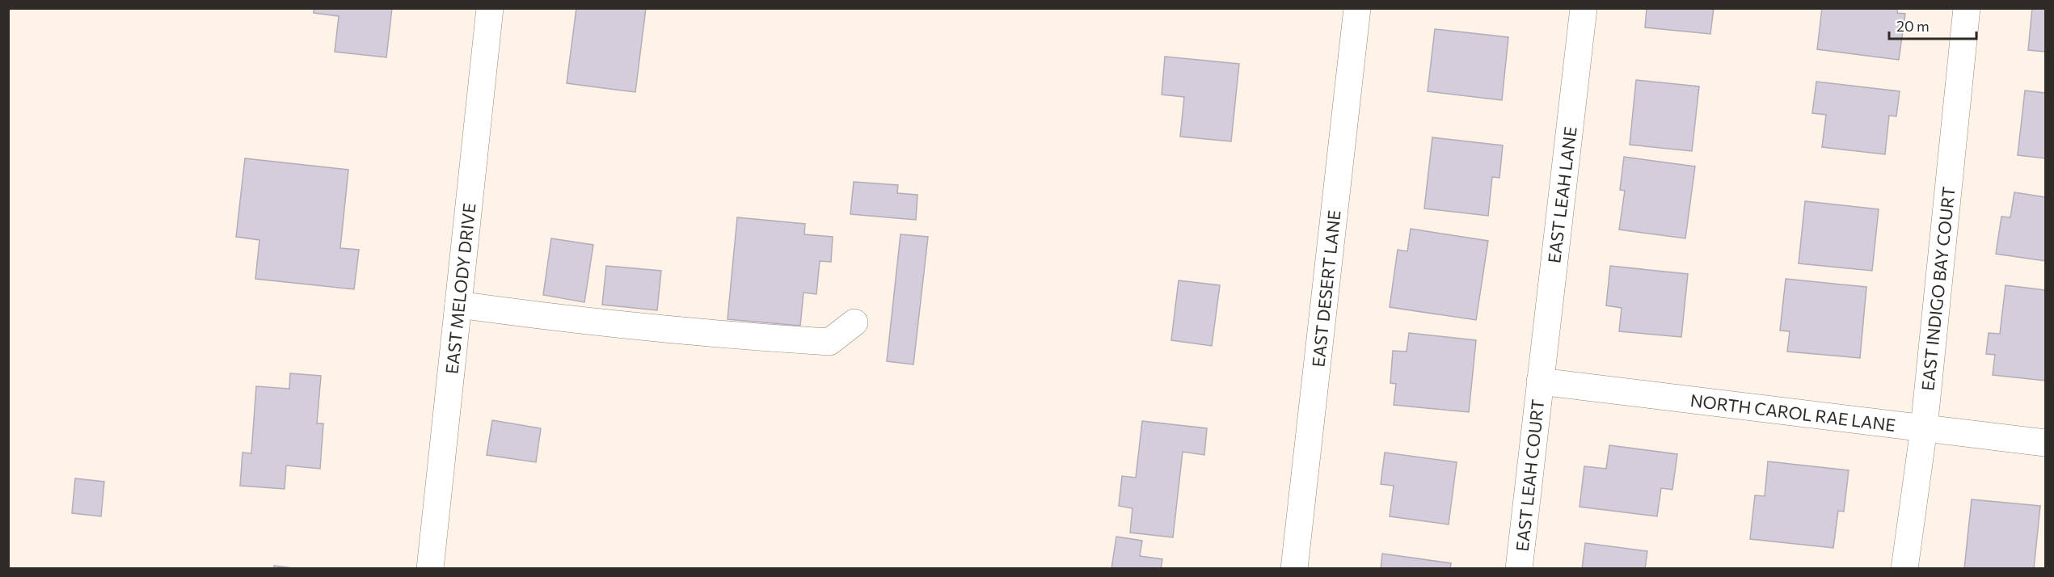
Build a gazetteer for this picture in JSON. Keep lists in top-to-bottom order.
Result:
{
  "streets": {
    "street": [
      "EAST LEAH LANE",
      "EAST MELODY DRIVE",
      "EAST DESERT LANE",
      "EAST INDIGO BAY COURT",
      "NORTH CAROL RAE LANE",
      "EAST LEAH COURT"
    ]
  },
  "crossings": [
    ["EAST LEAH LANE", "NORTH CAROL RAE LANE"],
    ["EAST LEAH LANE", "EAST LEAH COURT"],
    ["EAST INDIGO BAY COURT", "NORTH CAROL RAE LANE"],
    ["NORTH CAROL RAE LANE", "EAST LEAH COURT"]
  ],
  "scale_bar": "20 m"
}
